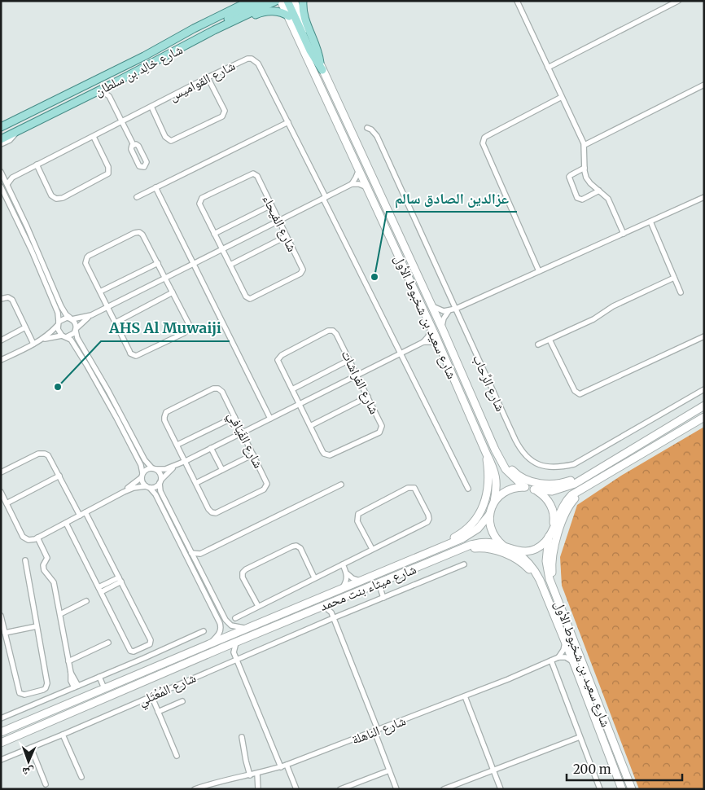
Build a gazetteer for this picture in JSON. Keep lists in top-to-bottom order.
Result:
{
  "streets": {
    "main road": ["شارع خالِد بن سلطان", "شارع سعيد بن شخبوط الأول", "شارع ميثاء بنت محمد"],
    "street": [
      "شارع القواميس",
      "شارع الفيحاء",
      "شارع الفراشات",
      "شارع الرِّحاب",
      "شارع الفَيَافِي",
      "شارع المُعْتَلي",
      "شارع الناهلة"
    ]
  },
  "crossings": [
    ["شارع سعيد بن شخبوط الأول", "شارع ميثاء بنت محمد"]
  ],
  "places": ["عزالدين الصادق سالم", "AHS Al Muwaiji"],
  "scale_bar": "200 m",
  "north": "bottom"
}
